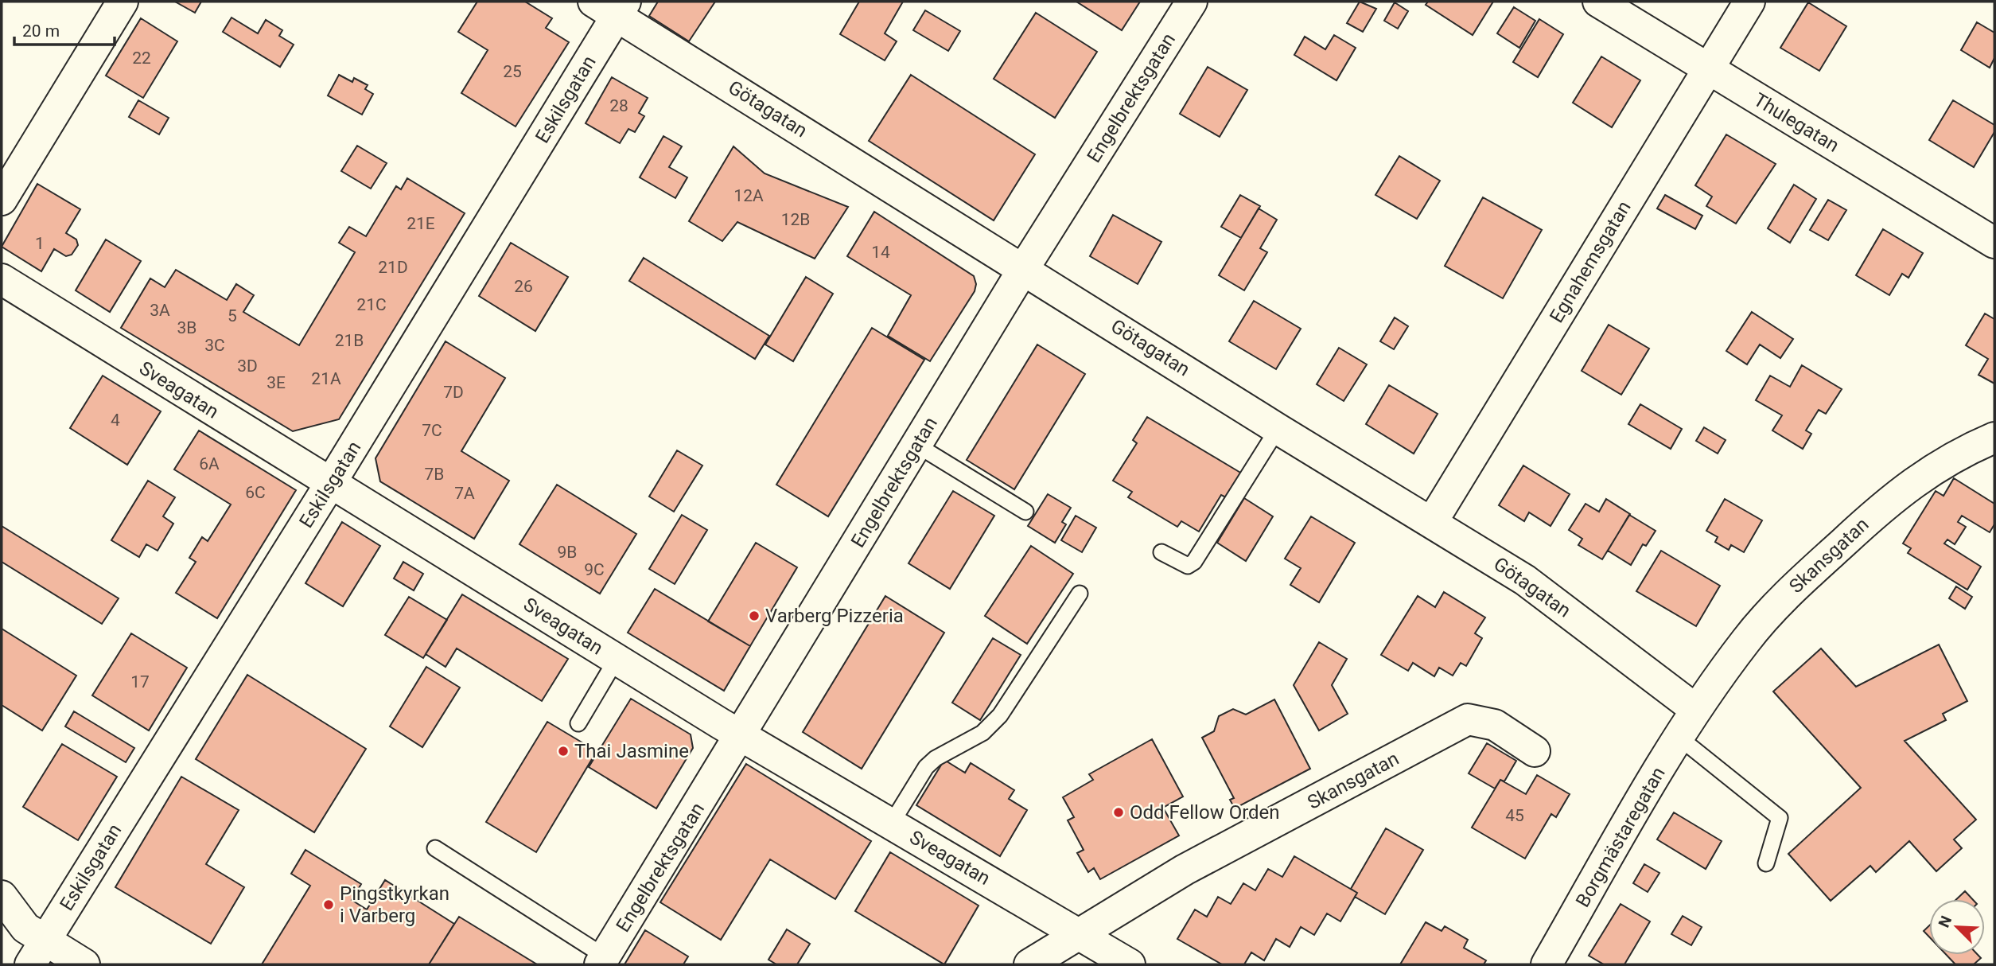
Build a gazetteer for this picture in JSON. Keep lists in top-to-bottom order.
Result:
{
  "streets": {
    "street": [
      "Engelbrektsgatan",
      "Eskilsgatan",
      "Götagatan",
      "Thulegatan",
      "Egnahemsgatan",
      "Sveagatan",
      "Skansgatan",
      "Borgmästaregatan"
    ]
  },
  "crossings": [
    ["Engelbrektsgatan", "Götagatan"],
    ["Engelbrektsgatan", "Sveagatan"],
    ["Eskilsgatan", "Götagatan"],
    ["Eskilsgatan", "Sveagatan"],
    ["Götagatan", "Egnahemsgatan"],
    ["Götagatan", "Skansgatan"],
    ["Götagatan", "Borgmästaregatan"],
    ["Thulegatan", "Egnahemsgatan"],
    ["Sveagatan", "Skansgatan"],
    ["Skansgatan", "Borgmästaregatan"]
  ],
  "places": [
    "Varberg Pizzeria",
    "Thai Jasmine",
    "Odd Fellow Orden",
    "Pingstkyrkan i Varberg"
  ],
  "house_numbers": [
    "22",
    "25",
    "28",
    "12A",
    "12B",
    "21E",
    "1",
    "14",
    "21D",
    "26",
    "21C",
    "3A",
    "5",
    "3B",
    "21B",
    "3C",
    "3D",
    "21A",
    "3E",
    "7D",
    "4",
    "7C",
    "6A",
    "7B",
    "6C",
    "7A",
    "9B",
    "9C",
    "17",
    "45"
  ],
  "scale_bar": "20 m",
  "north": "top left"
}
